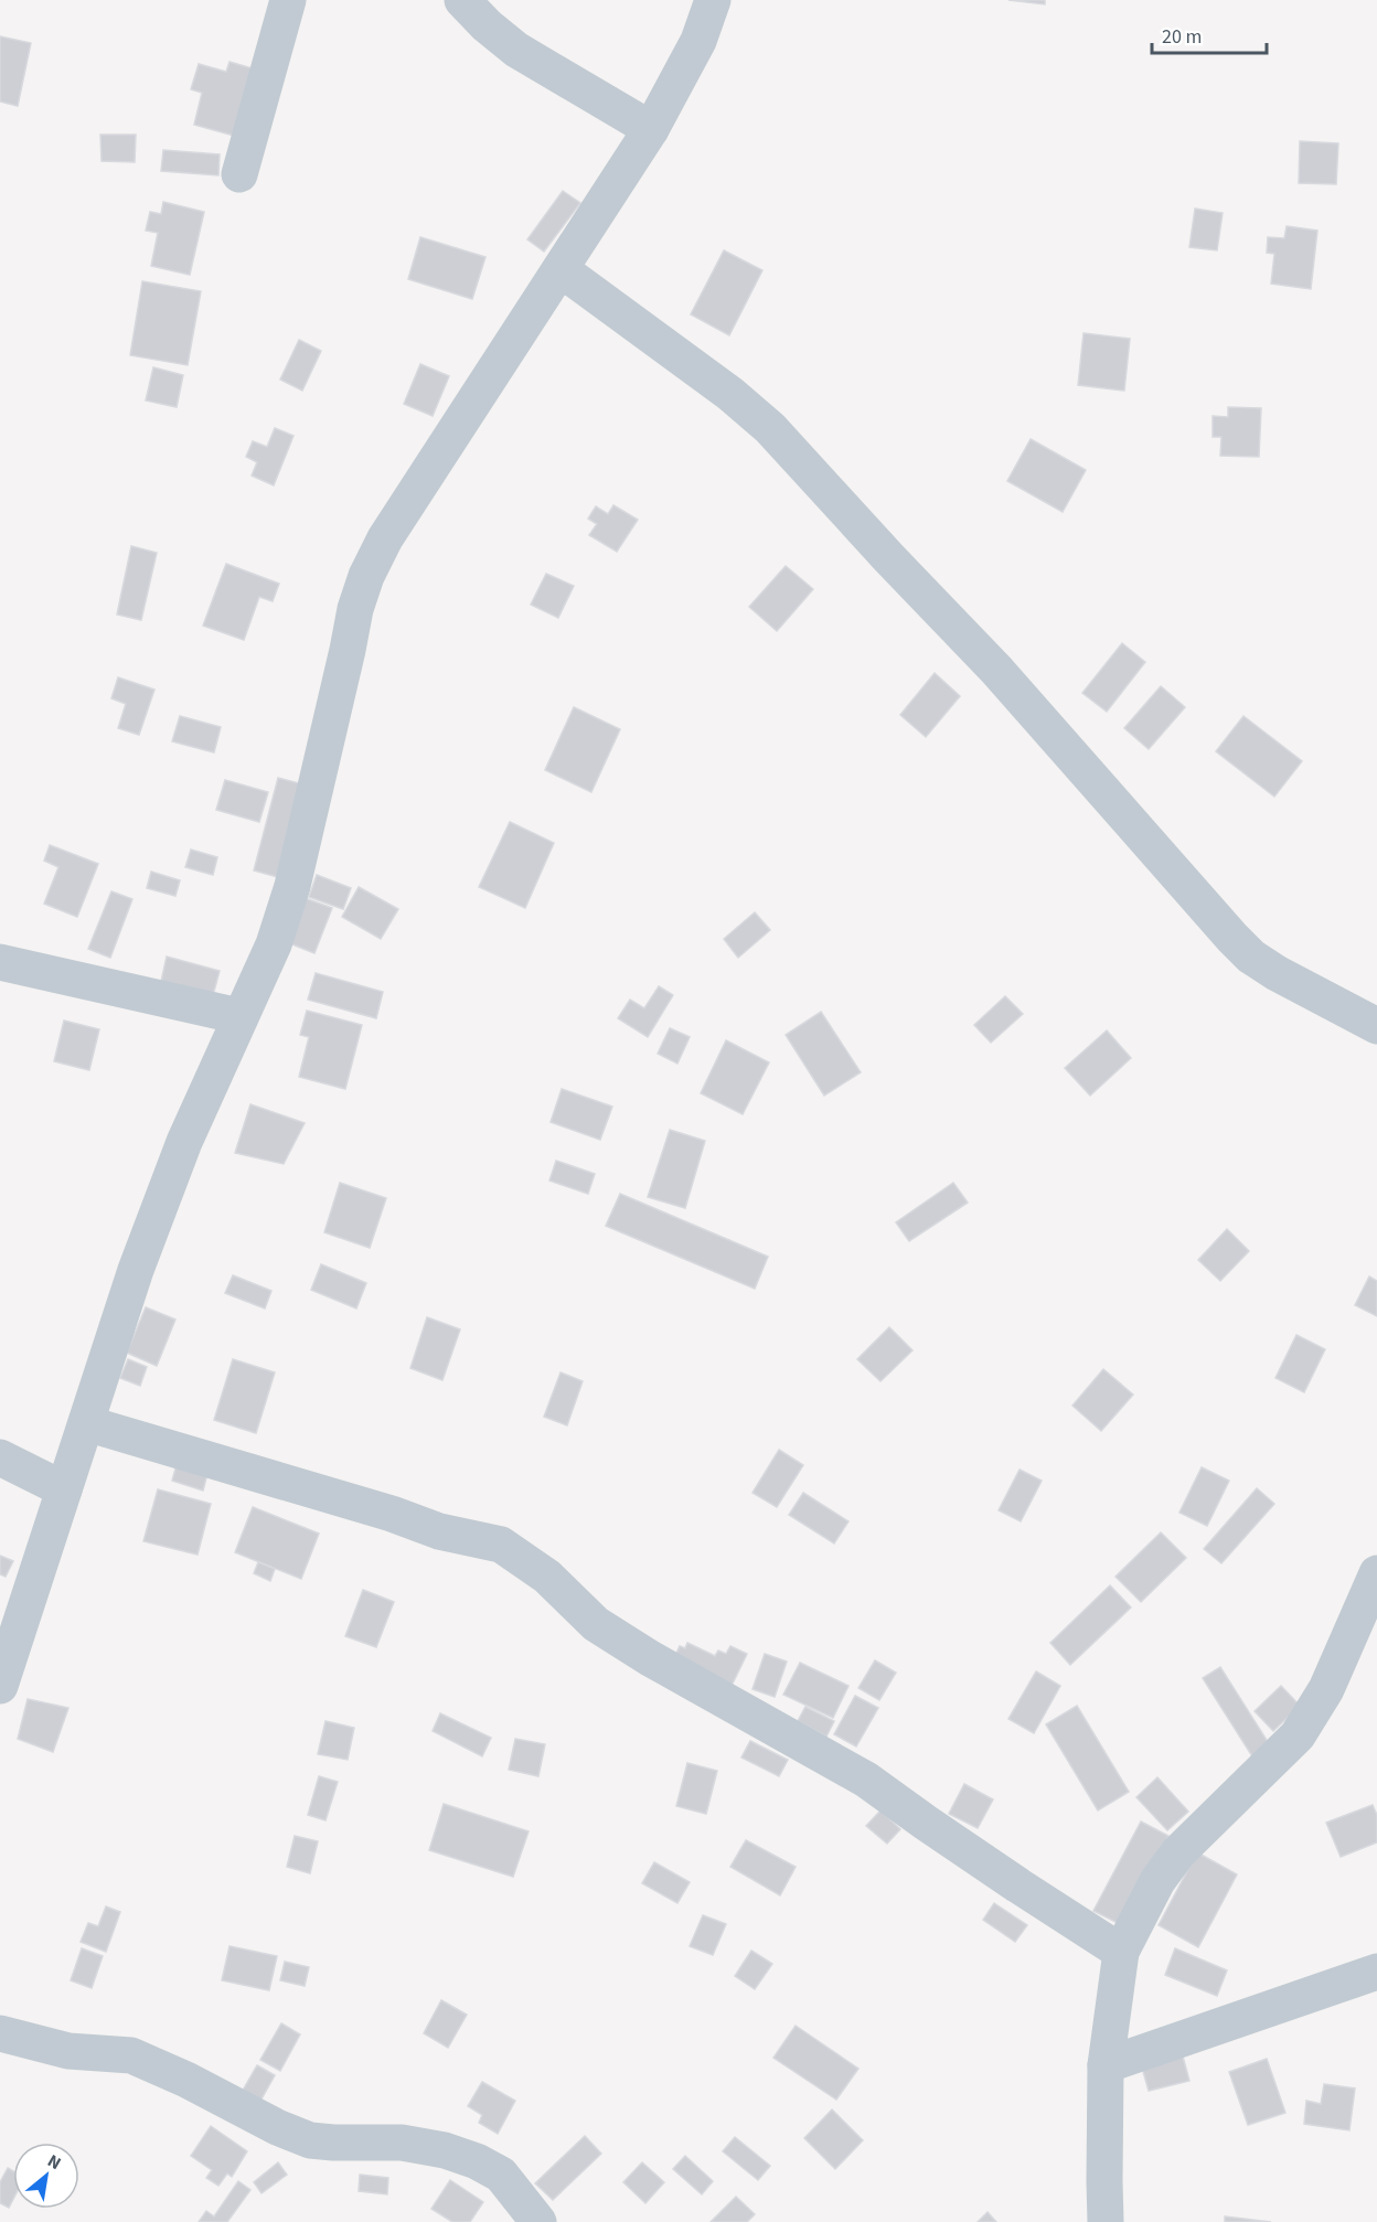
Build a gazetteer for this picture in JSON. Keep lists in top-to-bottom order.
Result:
{
  "scale_bar": "20 m",
  "north": "top right"
}
